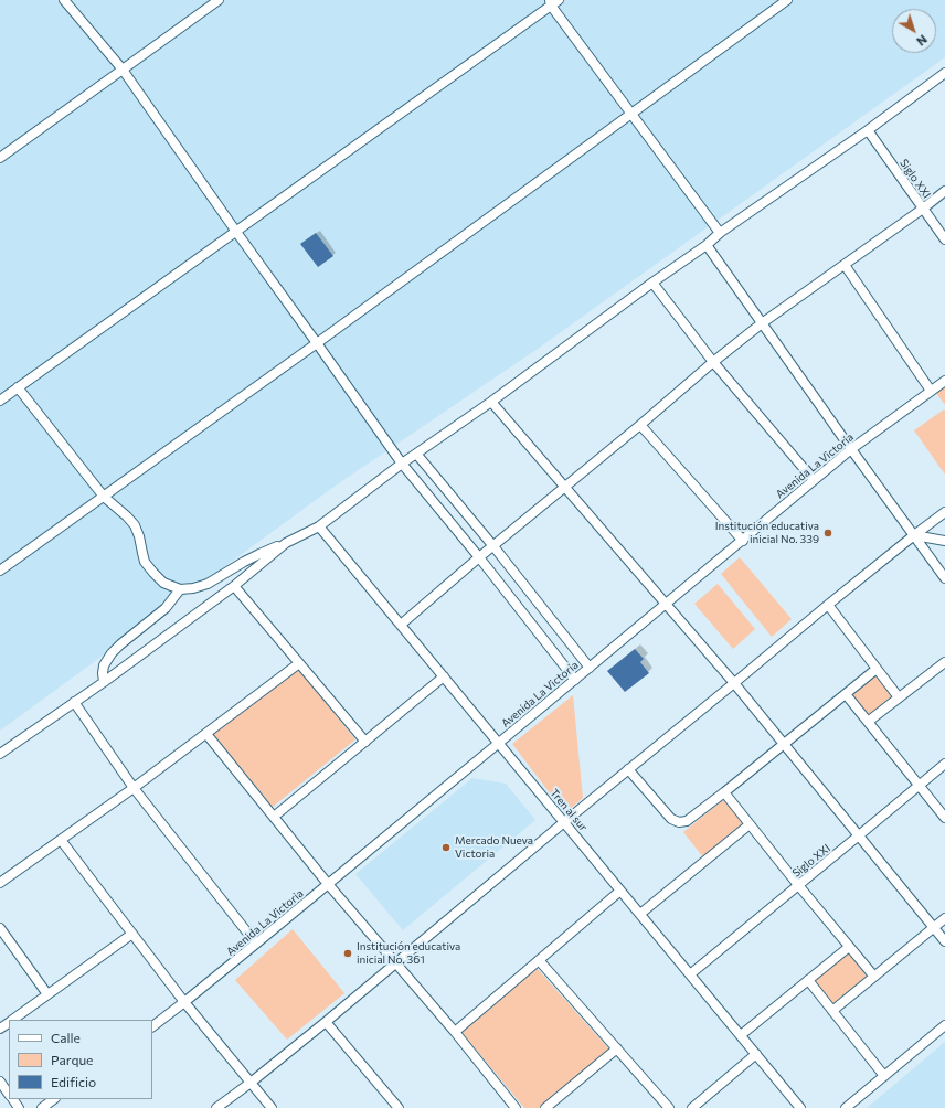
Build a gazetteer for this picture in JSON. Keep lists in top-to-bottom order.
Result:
{
  "streets": {
    "street": ["Siglo XXI", "Avenida La Victoria", "Tren al sur"]
  },
  "crossings": [
    ["Siglo XXI", "Tren al sur"],
    ["Avenida La Victoria", "Tren al sur"]
  ],
  "places": ["Institución educativa inicial No. 339", "Mercado Nueva Victoria", "Institución educativa inicial No. 361"],
  "legend": ["Calle", "Parque", "Edificio"],
  "north": "bottom right"
}
